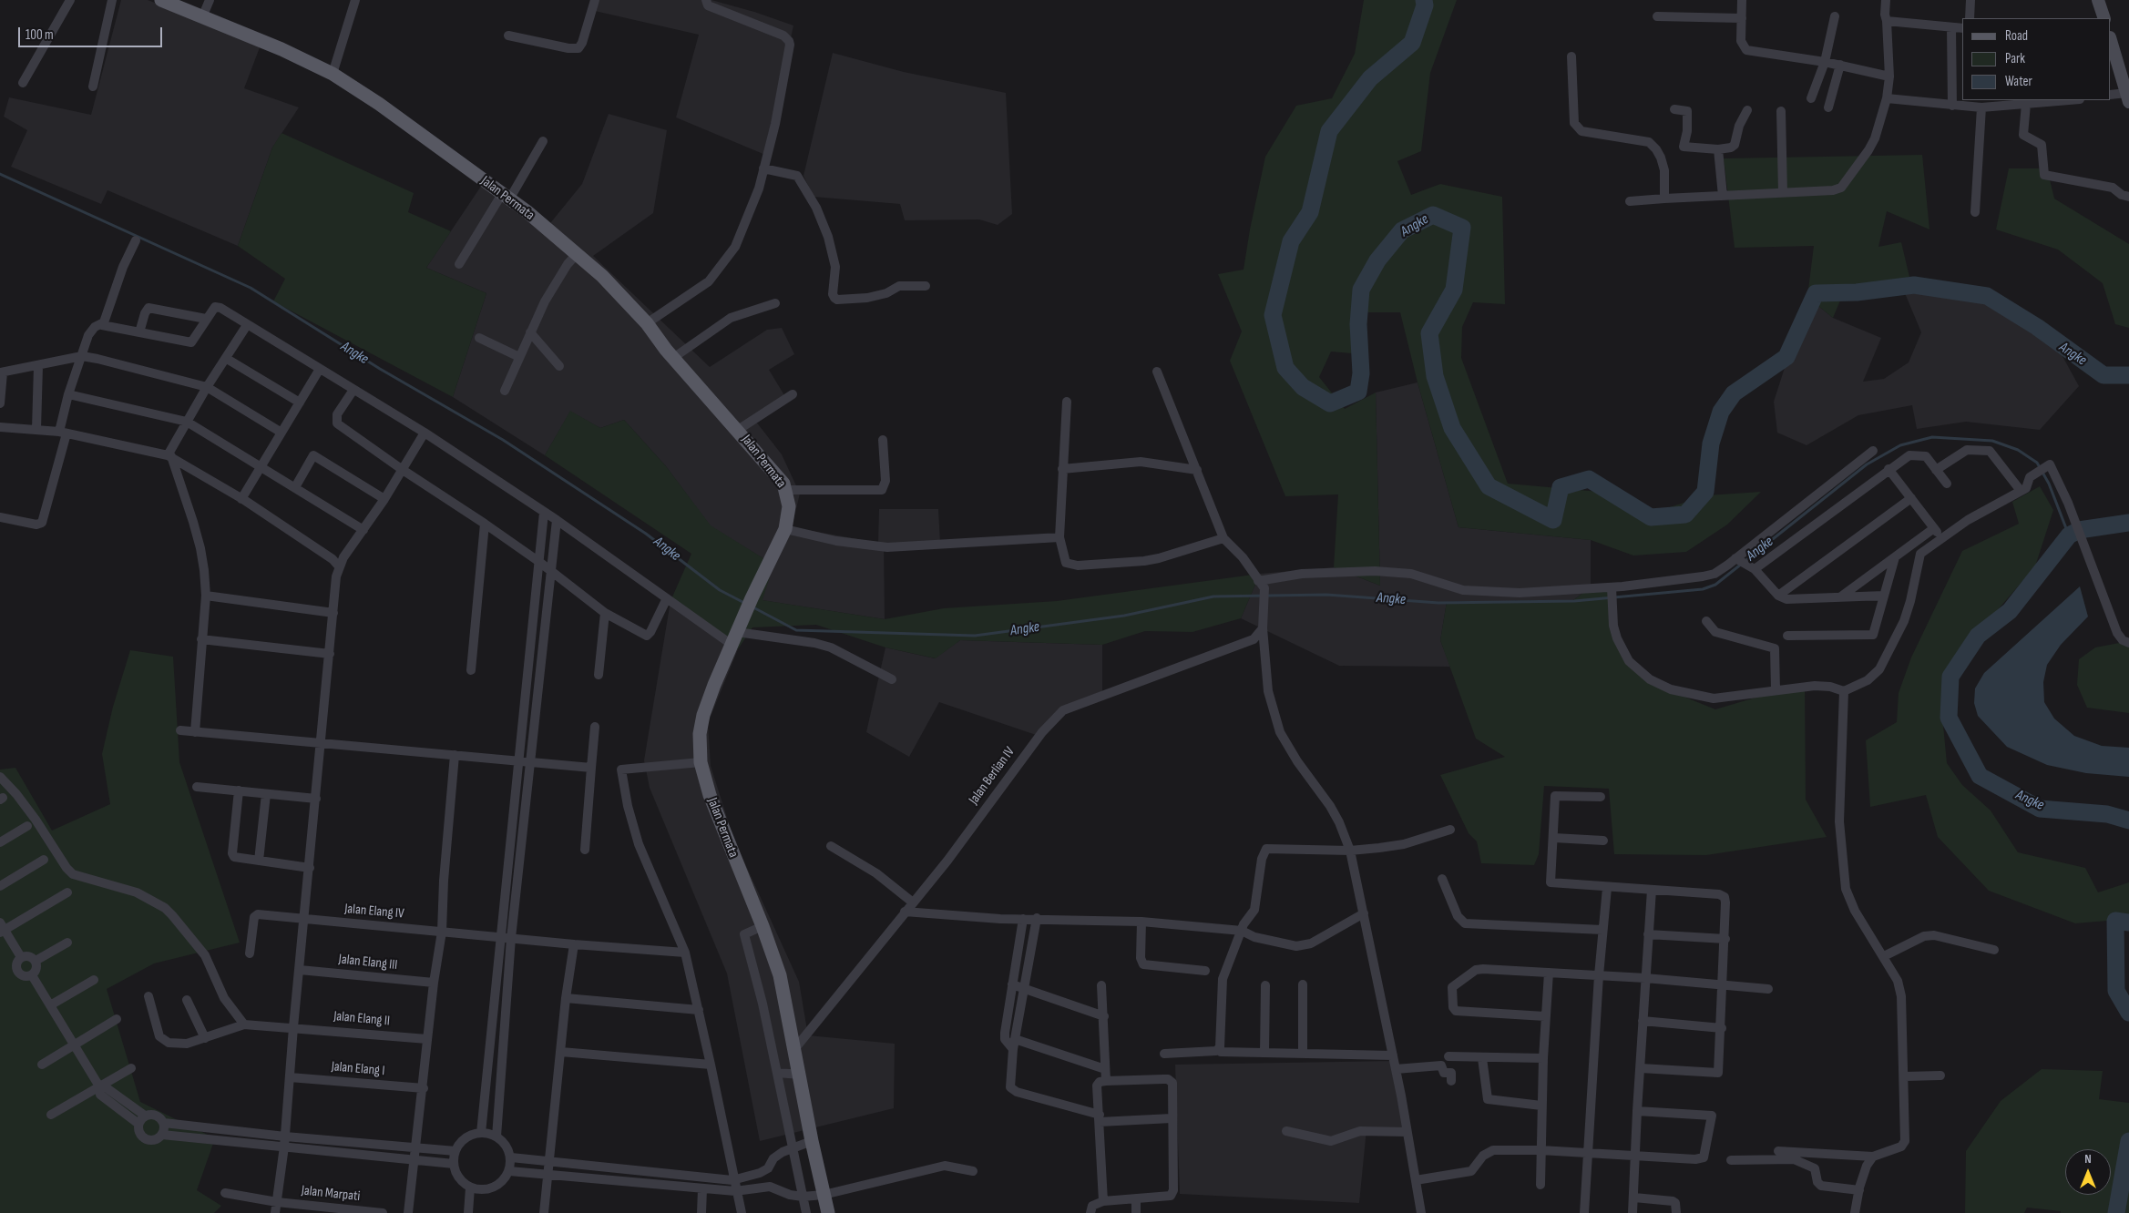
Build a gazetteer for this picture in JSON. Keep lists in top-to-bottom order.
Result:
{
  "streets": {
    "main road": ["Jalan Permata"],
    "street": [
      "Jalan Berlian IV",
      "Jalan Elang IV",
      "Jalan Elang III",
      "Jalan Elang II",
      "Jalan Elang I",
      "Jalan Marpati"
    ]
  },
  "crossings": [
    ["Jalan Permata", "Jalan Berlian IV"]
  ],
  "water": ["Angke"],
  "legend": ["Road", "Park", "Water"],
  "scale_bar": "100 m",
  "north": "top"
}
